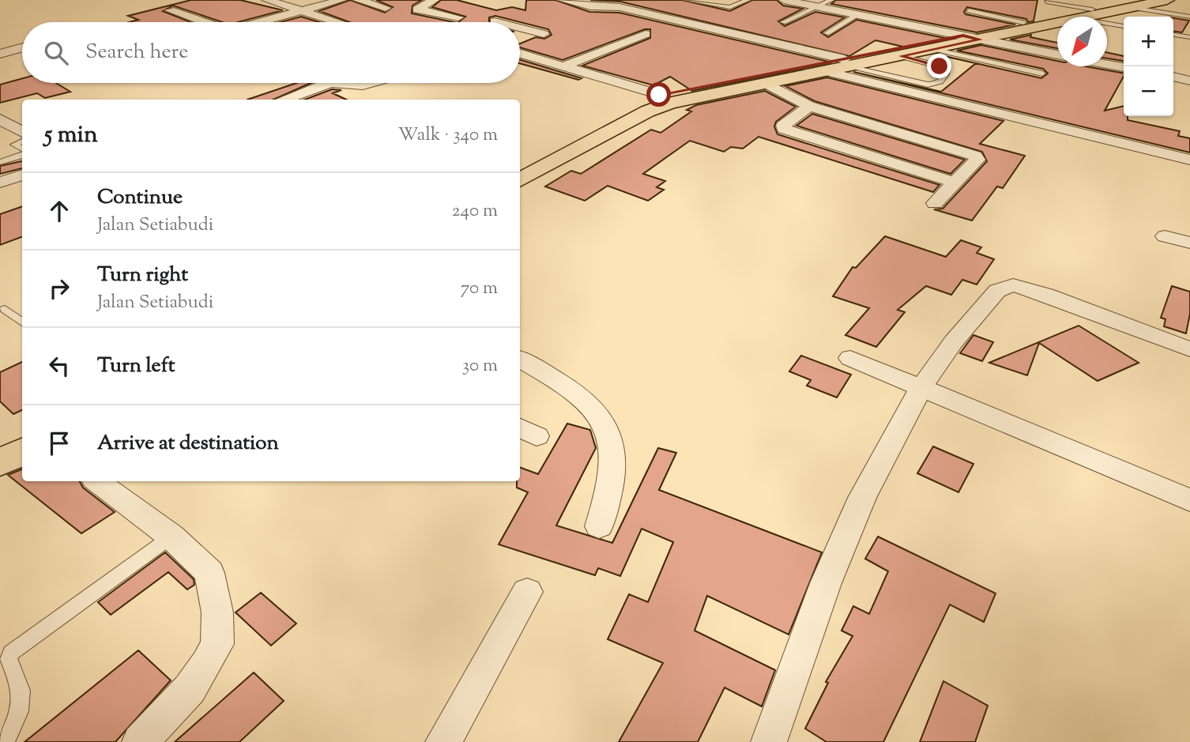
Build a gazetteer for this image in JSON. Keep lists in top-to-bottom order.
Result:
{
  "north": "bottom left",
  "page": {
    "map_buttons": ["+", "−"],
    "search": "Search here",
    "heading": ["5 min", "Walk · 340 m"],
    "list": [
      ["Continue", "Jalan Setiabudi", "240 m"],
      ["Turn right", "Jalan Setiabudi", "70 m"],
      ["Turn left", "30 m"],
      "Arrive at destination"
    ]
  }
}
